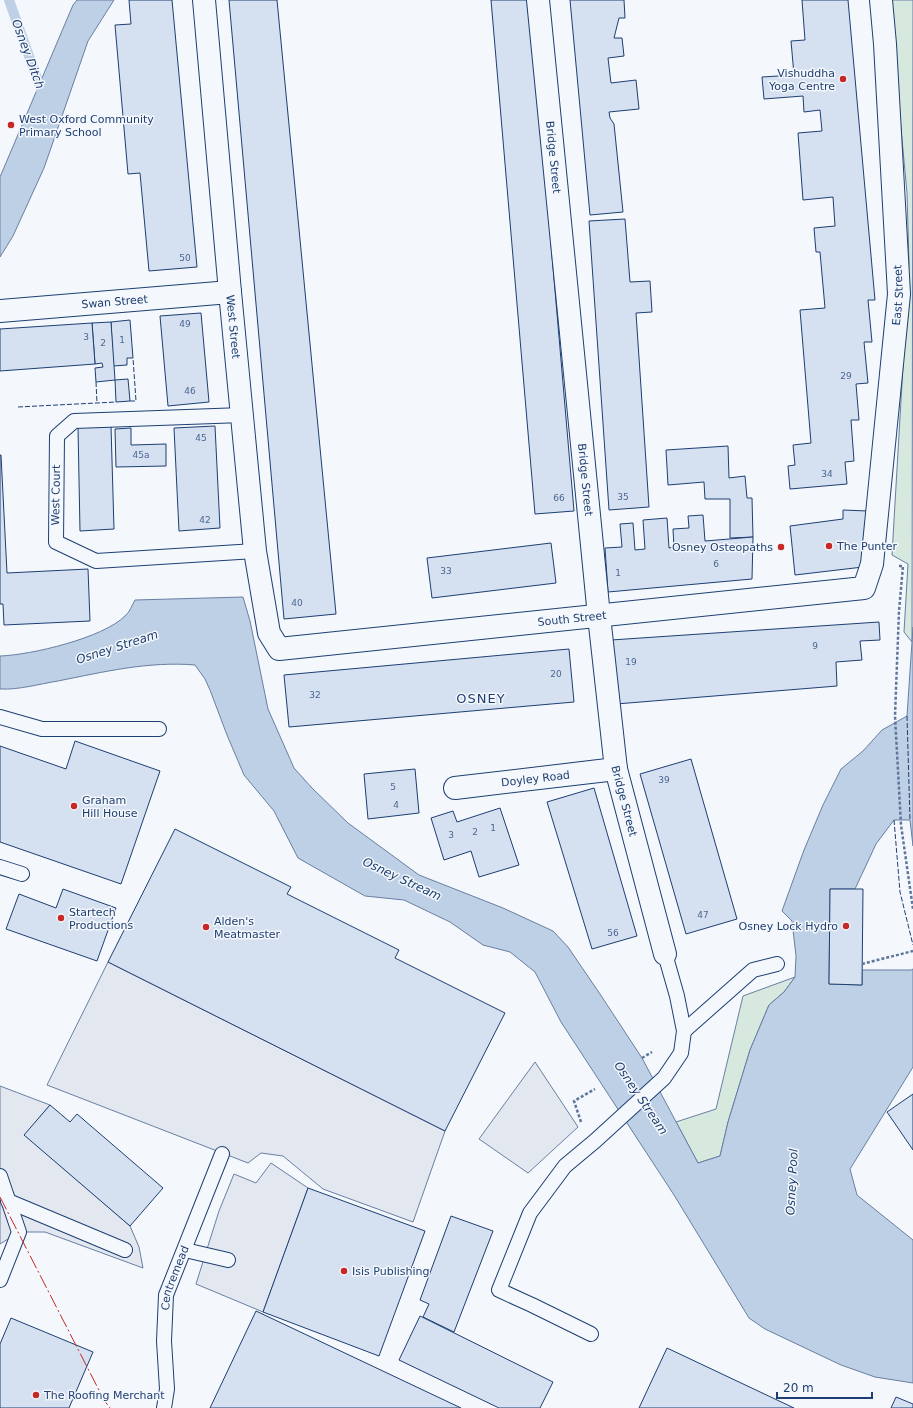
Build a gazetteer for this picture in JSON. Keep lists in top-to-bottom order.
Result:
{
  "streets": {
    "street": [
      "Bridge Street",
      "East Street",
      "Swan Street",
      "West Street",
      "South Street",
      "Doyley Road"
    ],
    "lane": ["West Court", "Centremead"]
  },
  "crossings": [
    ["Bridge Street", "South Street"],
    ["Bridge Street", "Doyley Road"],
    ["East Street", "South Street"],
    ["Swan Street", "West Street"],
    ["West Street", "West Court"],
    ["West Street", "South Street"]
  ],
  "districts": ["OSNEY"],
  "water": ["Osney Ditch", "Osney Stream", "Osney Pool"],
  "places": [
    "Vishuddha Yoga Centre",
    "West Oxford Community Primary School",
    "The Punter",
    "Osney Osteopaths",
    "Graham Hill House",
    "Startech Productions",
    "Osney Lock Hydro",
    "Alden's Meatmaster",
    "Isis Publishing",
    "The Roofing Merchant"
  ],
  "house_numbers": [
    "50",
    "49",
    "3",
    "1",
    "2",
    "29",
    "46",
    "45",
    "45a",
    "34",
    "35",
    "66",
    "42",
    "6",
    "33",
    "1",
    "40",
    "9",
    "19",
    "20",
    "32",
    "39",
    "5",
    "4",
    "1",
    "2",
    "3",
    "47",
    "56"
  ],
  "scale_bar": "20 m"
}
